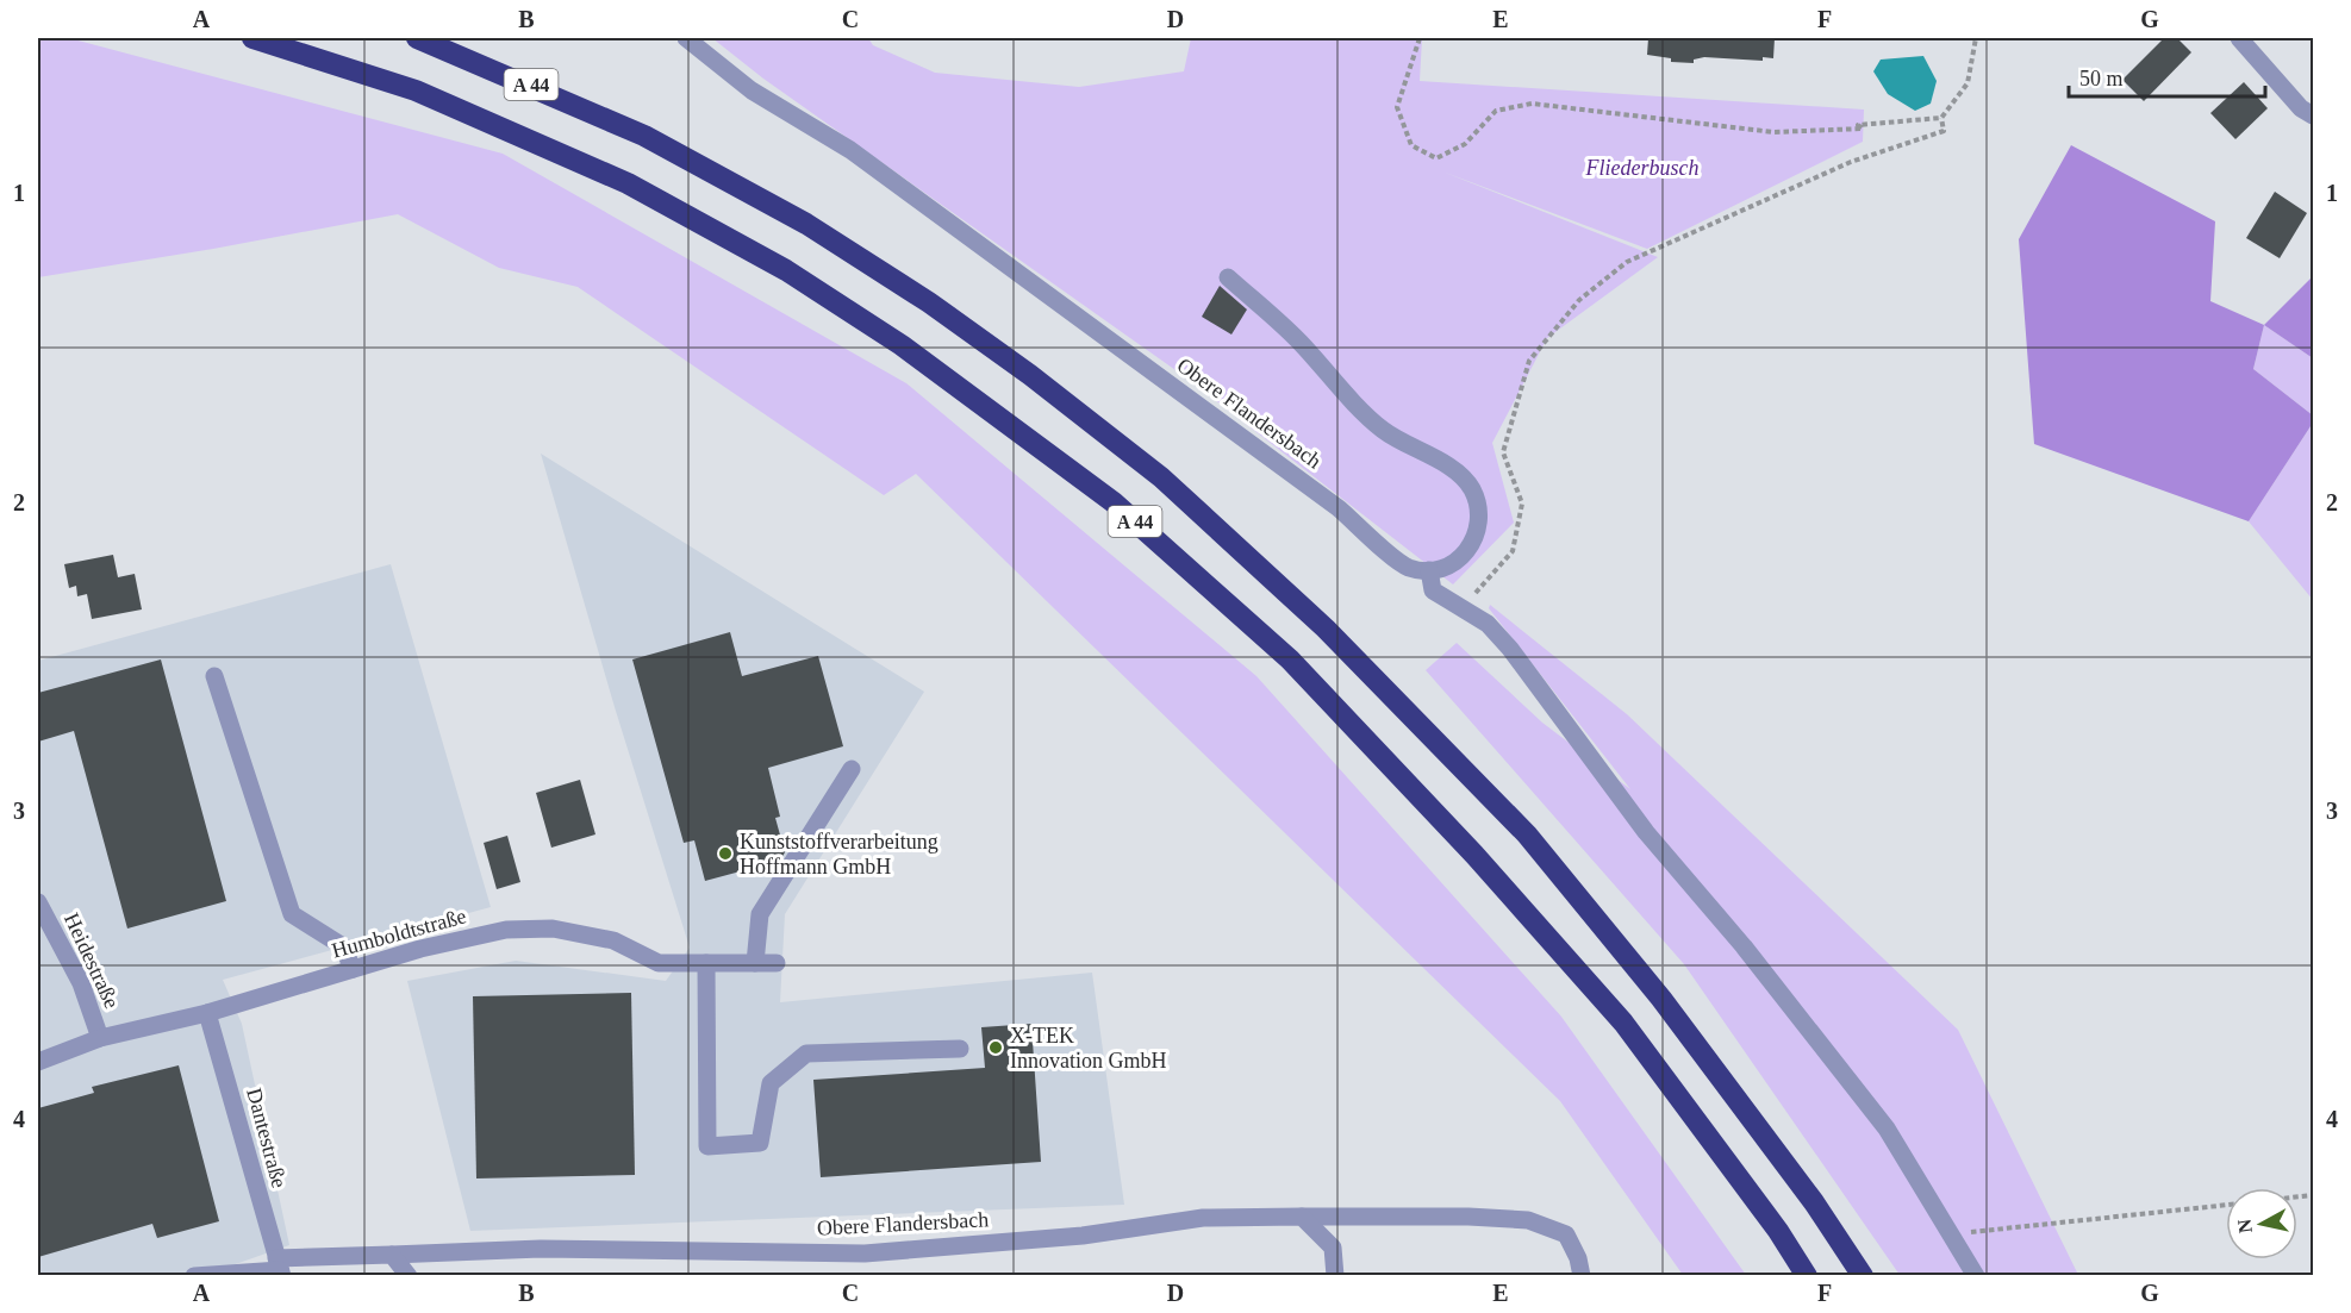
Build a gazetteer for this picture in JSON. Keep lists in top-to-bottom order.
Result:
{
  "streets": {
    "highway": ["A 44"],
    "street": [
      "Obere Flandersbach",
      "Humboldtstraße",
      "Heidestraße",
      "Dantestraße"
    ]
  },
  "crossings": [
    ["Humboldtstraße", "Heidestraße"],
    ["Humboldtstraße", "Dantestraße"]
  ],
  "parks": ["Fliederbusch"],
  "places": ["Kunststoffverarbeitung Hoffmann GmbH", "X-TEK Innovation GmbH"],
  "scale_bar": "50 m",
  "north": "left",
  "grid": {
    "columns": [
      "A",
      "B",
      "C",
      "D",
      "E",
      "F",
      "G"
    ],
    "rows": [
      "1",
      "2",
      "3",
      "4"
    ]
  }
}
